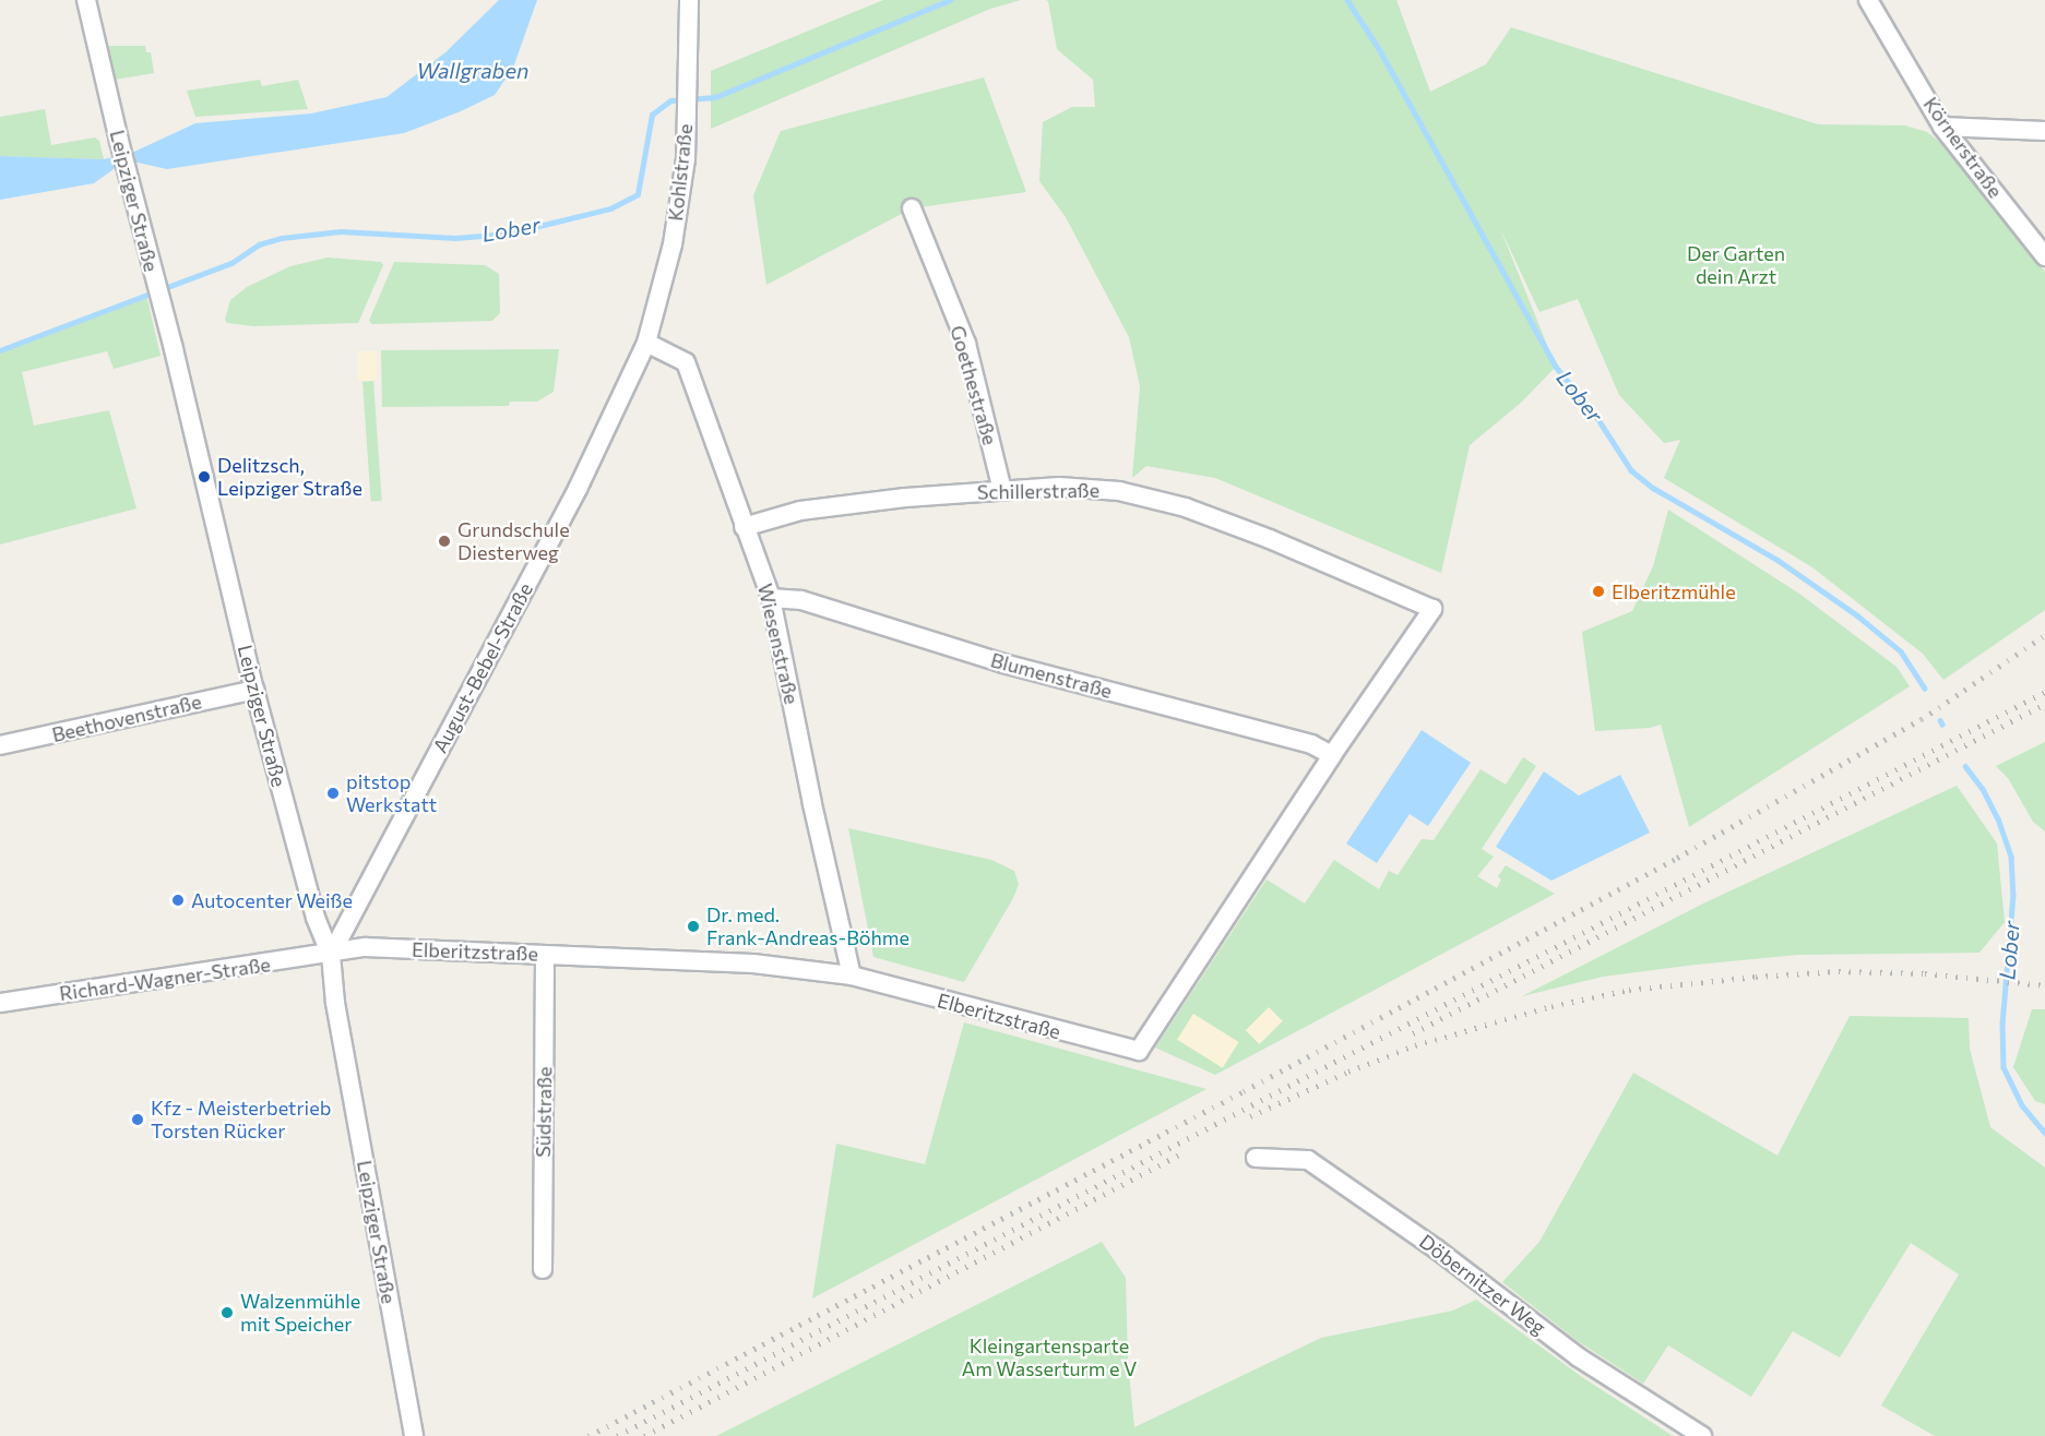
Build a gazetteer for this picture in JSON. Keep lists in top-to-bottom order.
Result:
{
  "streets": {
    "street": [
      "Körnerstraße",
      "Kohlstraße",
      "Leipziger Straße",
      "Goethestraße",
      "Schillerstraße",
      "Wiesenstraße",
      "August-Bebel-Straße",
      "Blumenstraße",
      "Beethovenstraße",
      "Elberitzstraße",
      "Richard-Wagner-Straße",
      "Südstraße",
      "Döbernitzer Weg"
    ]
  },
  "crossings": [
    ["Kohlstraße", "Wiesenstraße"],
    ["Kohlstraße", "August-Bebel-Straße"],
    ["Leipziger Straße", "August-Bebel-Straße"],
    ["Leipziger Straße", "Beethovenstraße"],
    ["Leipziger Straße", "Elberitzstraße"],
    ["Leipziger Straße", "Richard-Wagner-Straße"],
    ["Goethestraße", "Schillerstraße"],
    ["Schillerstraße", "Wiesenstraße"],
    ["Schillerstraße", "Elberitzstraße"],
    ["Wiesenstraße", "August-Bebel-Straße"],
    ["Wiesenstraße", "Blumenstraße"],
    ["Wiesenstraße", "Elberitzstraße"],
    ["August-Bebel-Straße", "Elberitzstraße"],
    ["August-Bebel-Straße", "Richard-Wagner-Straße"],
    ["Blumenstraße", "Elberitzstraße"],
    ["Elberitzstraße", "Richard-Wagner-Straße"],
    ["Elberitzstraße", "Südstraße"]
  ],
  "water": ["Wallgraben", "Lober"],
  "parks": ["Der Garten dein Arzt", "Kleingartensparte Am Wasserturm e V"],
  "places": [
    "Delitzsch, Leipziger Straße",
    "Grundschule Diesterweg",
    "Elberitzmühle",
    "pitstop Werkstatt",
    "Autocenter Weiße",
    "Dr. med. Frank-Andreas-Böhme",
    "Kfz - Meisterbetrieb Torsten Rücker",
    "Walzenmühle mit Speicher"
  ]
}
